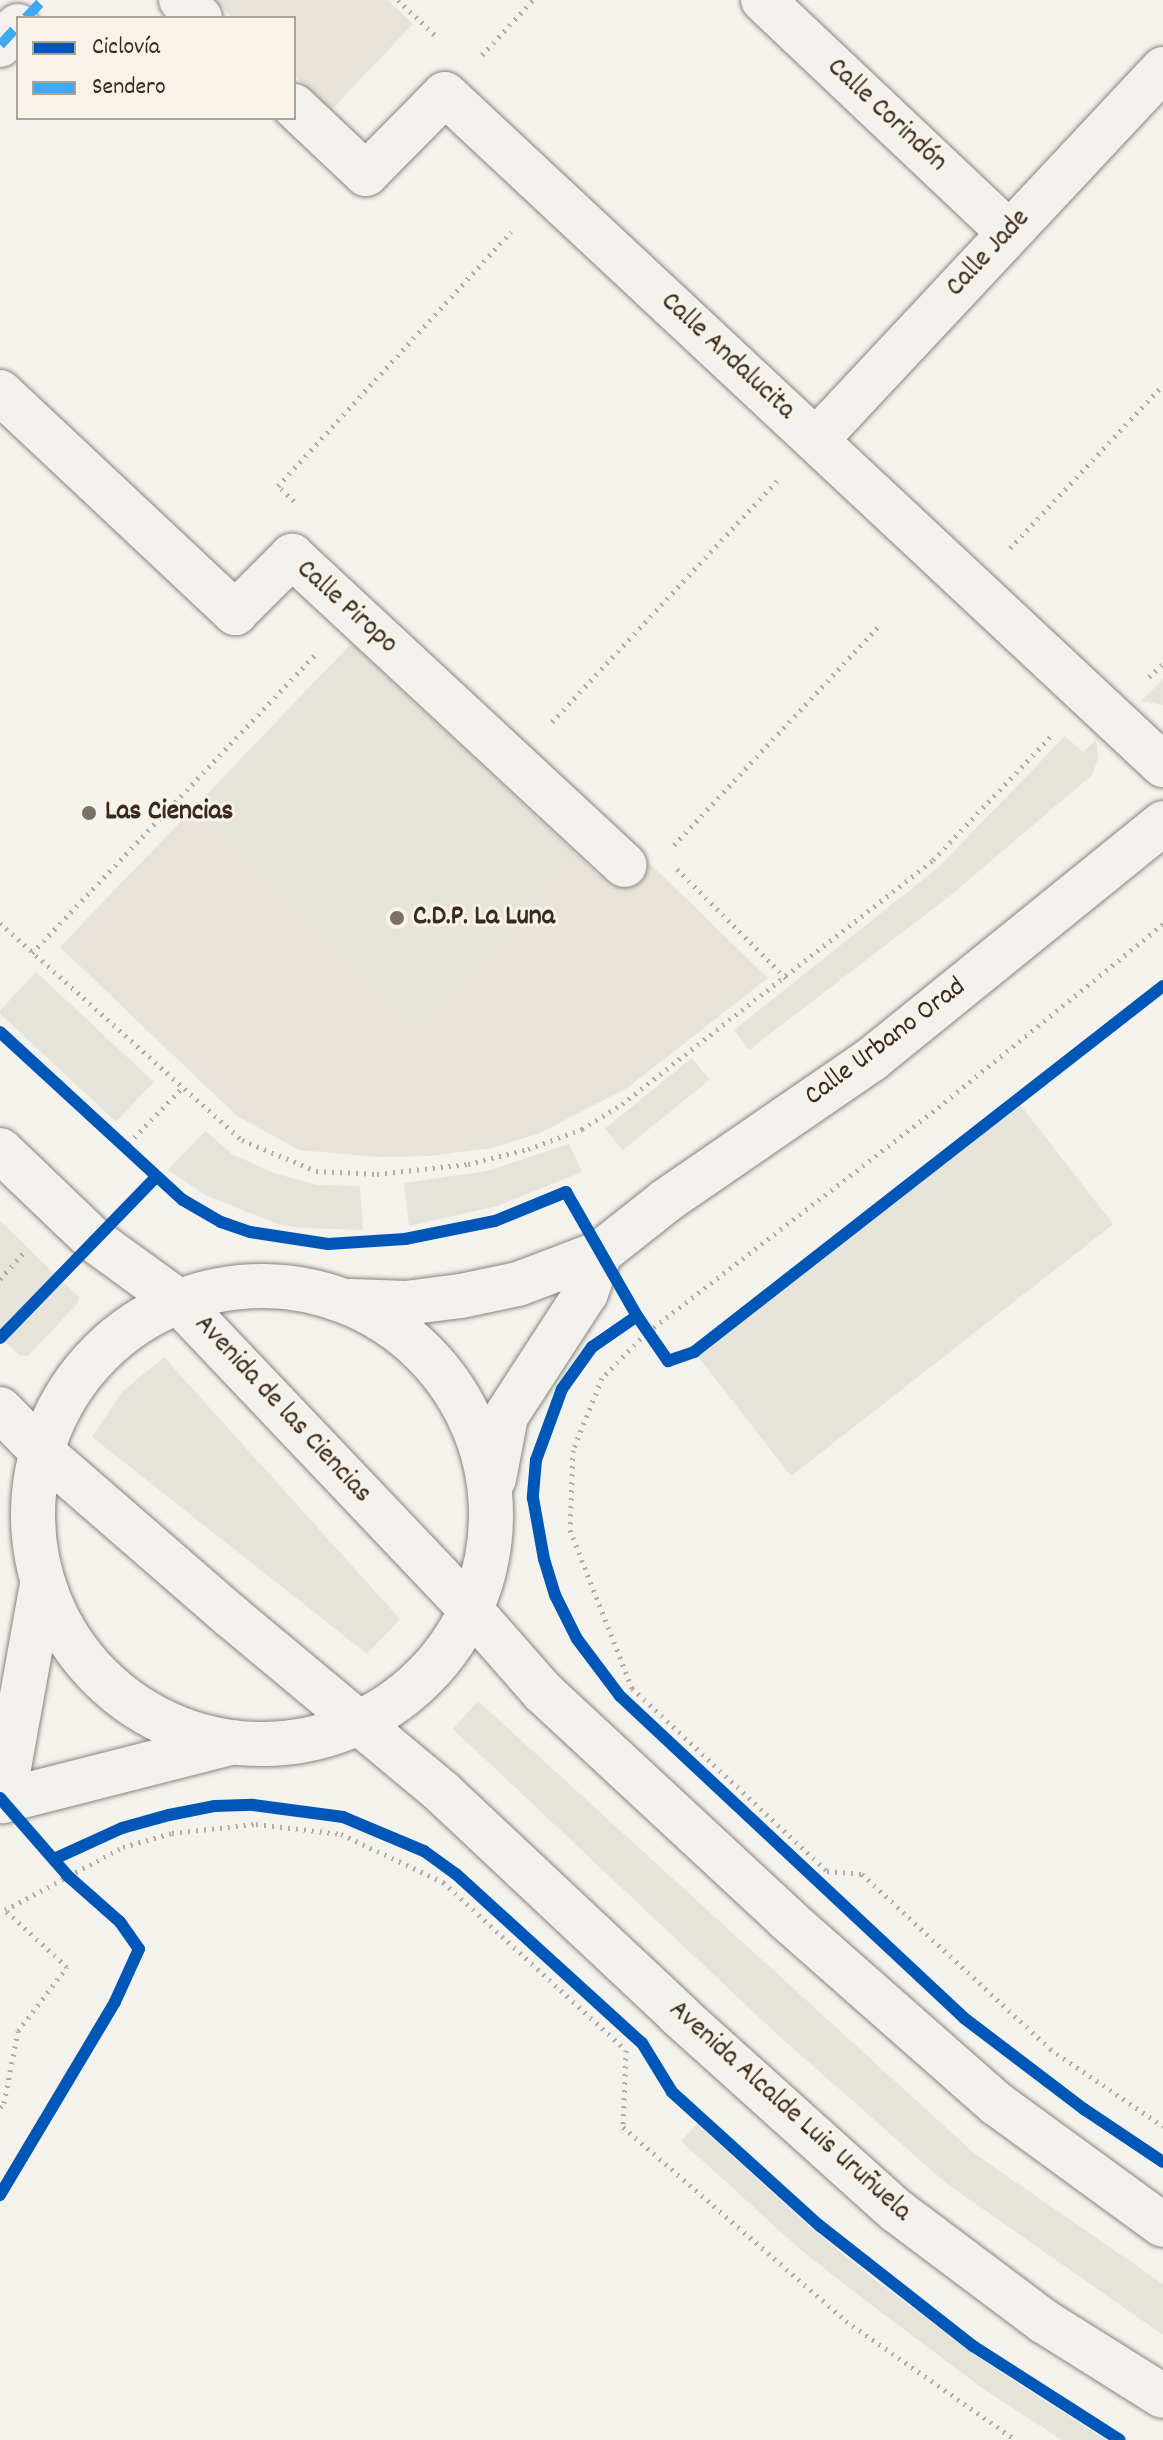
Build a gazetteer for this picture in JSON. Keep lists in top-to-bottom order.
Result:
{
  "streets": {
    "street": [
      "Calle Corindón",
      "Calle Jade",
      "Calle Andalucita",
      "Calle Piropo",
      "Calle Urbano Orad",
      "Avenida de las Ciencias",
      "Avenida Alcalde Luis Uruñuela"
    ]
  },
  "crossings": [
    ["Calle Corindón", "Calle Jade"],
    ["Calle Jade", "Calle Andalucita"]
  ],
  "places": ["Las Ciencias", "C.D.P. La Luna"],
  "legend": ["Ciclovía", "Sendero"]
}
